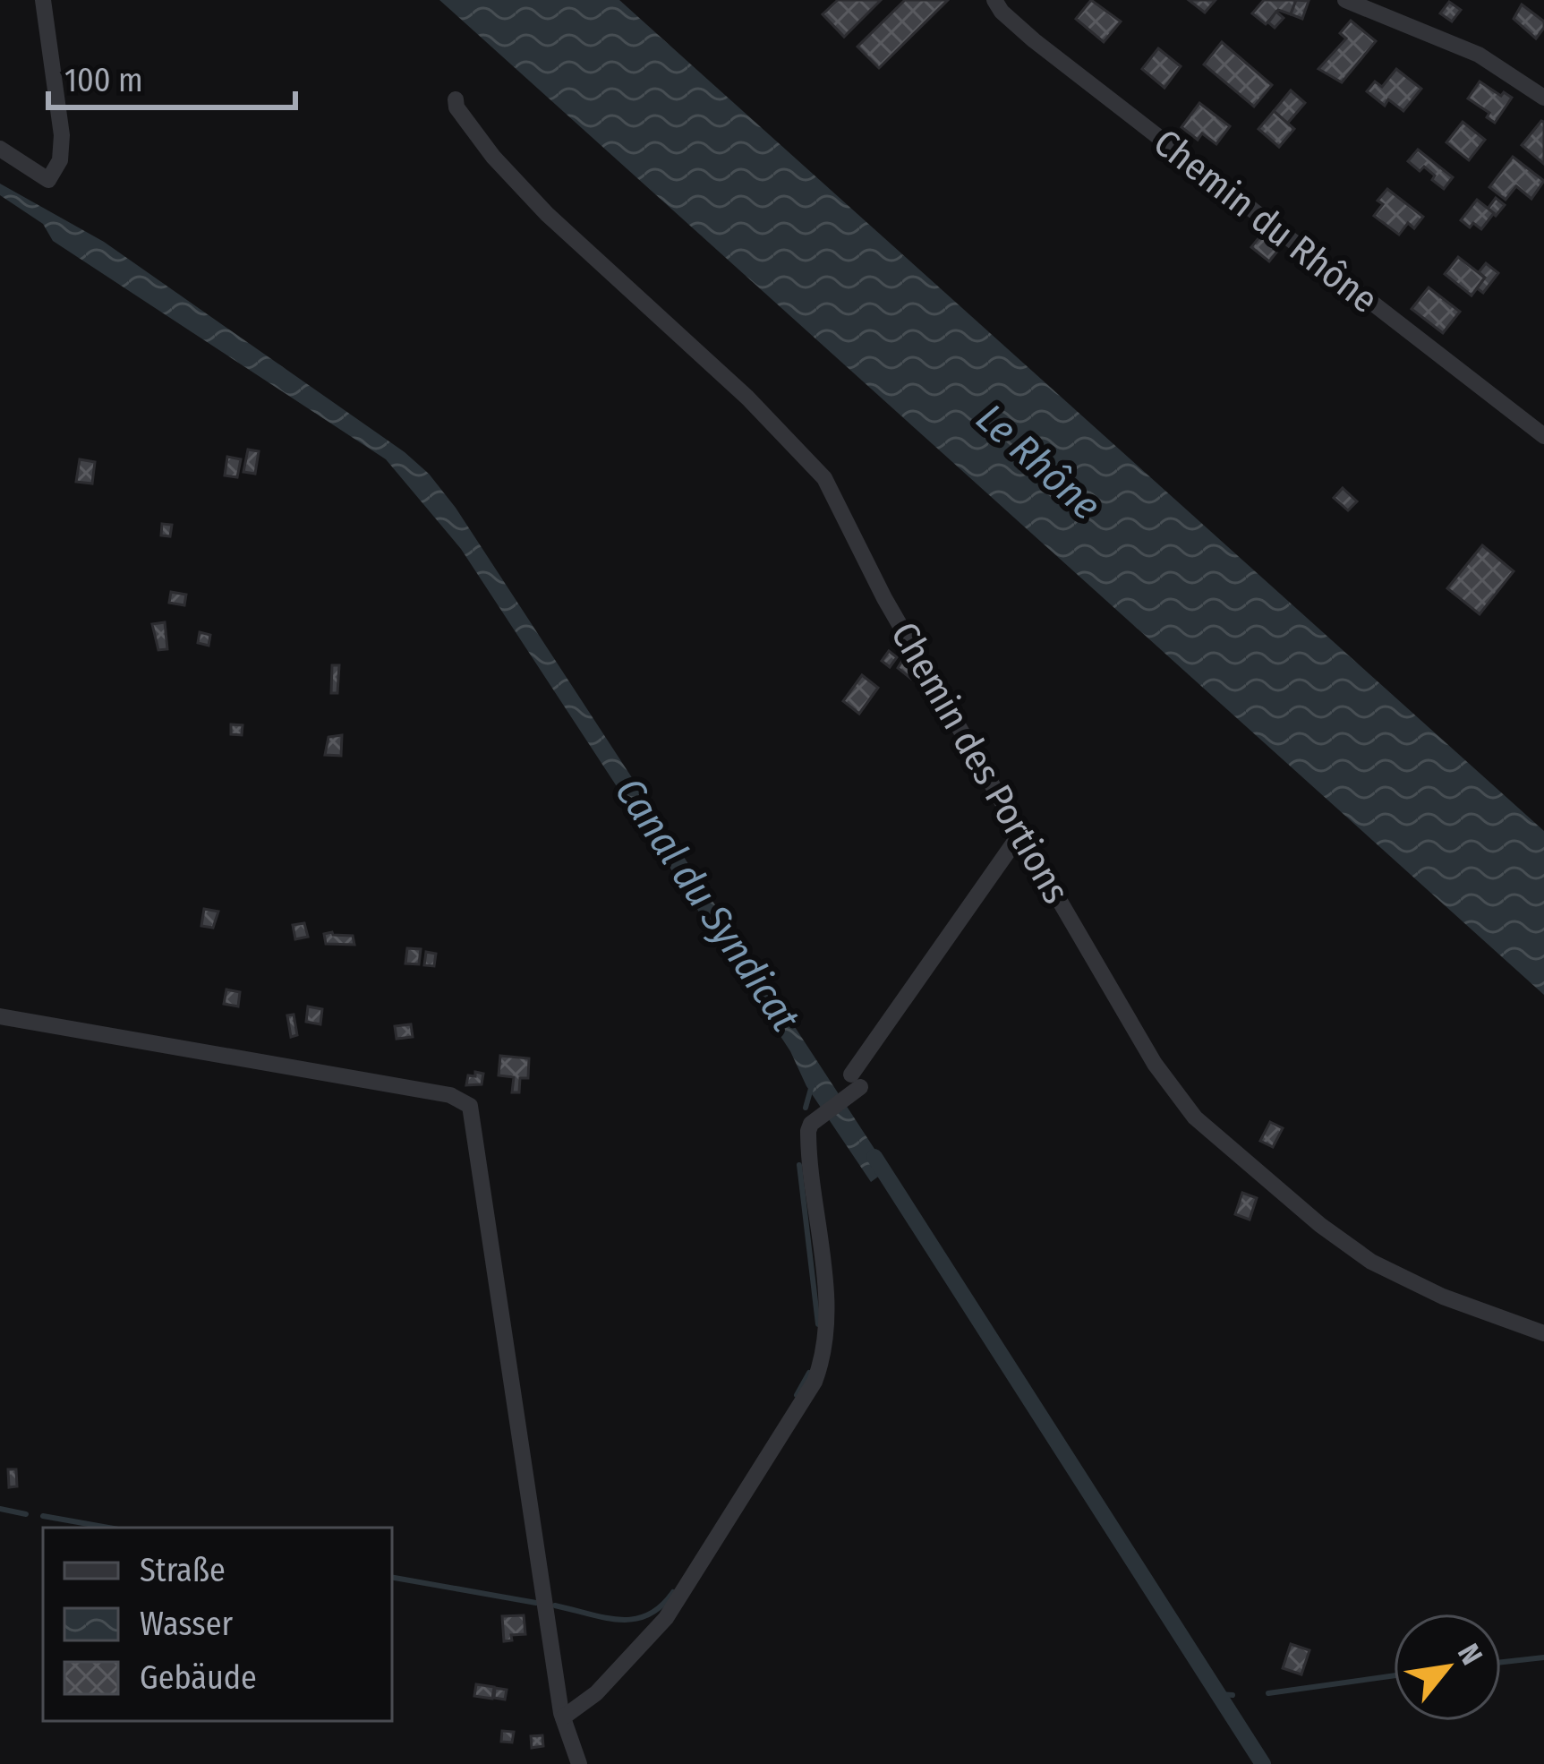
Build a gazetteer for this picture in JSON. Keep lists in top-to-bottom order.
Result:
{
  "streets": {
    "street": ["Chemin du Rhône", "Chemin des Portions"]
  },
  "water": ["Le Rhône", "Canal du Syndicat"],
  "legend": ["Straße", "Wasser", "Gebäude"],
  "scale_bar": "100 m",
  "north": "top right"
}
